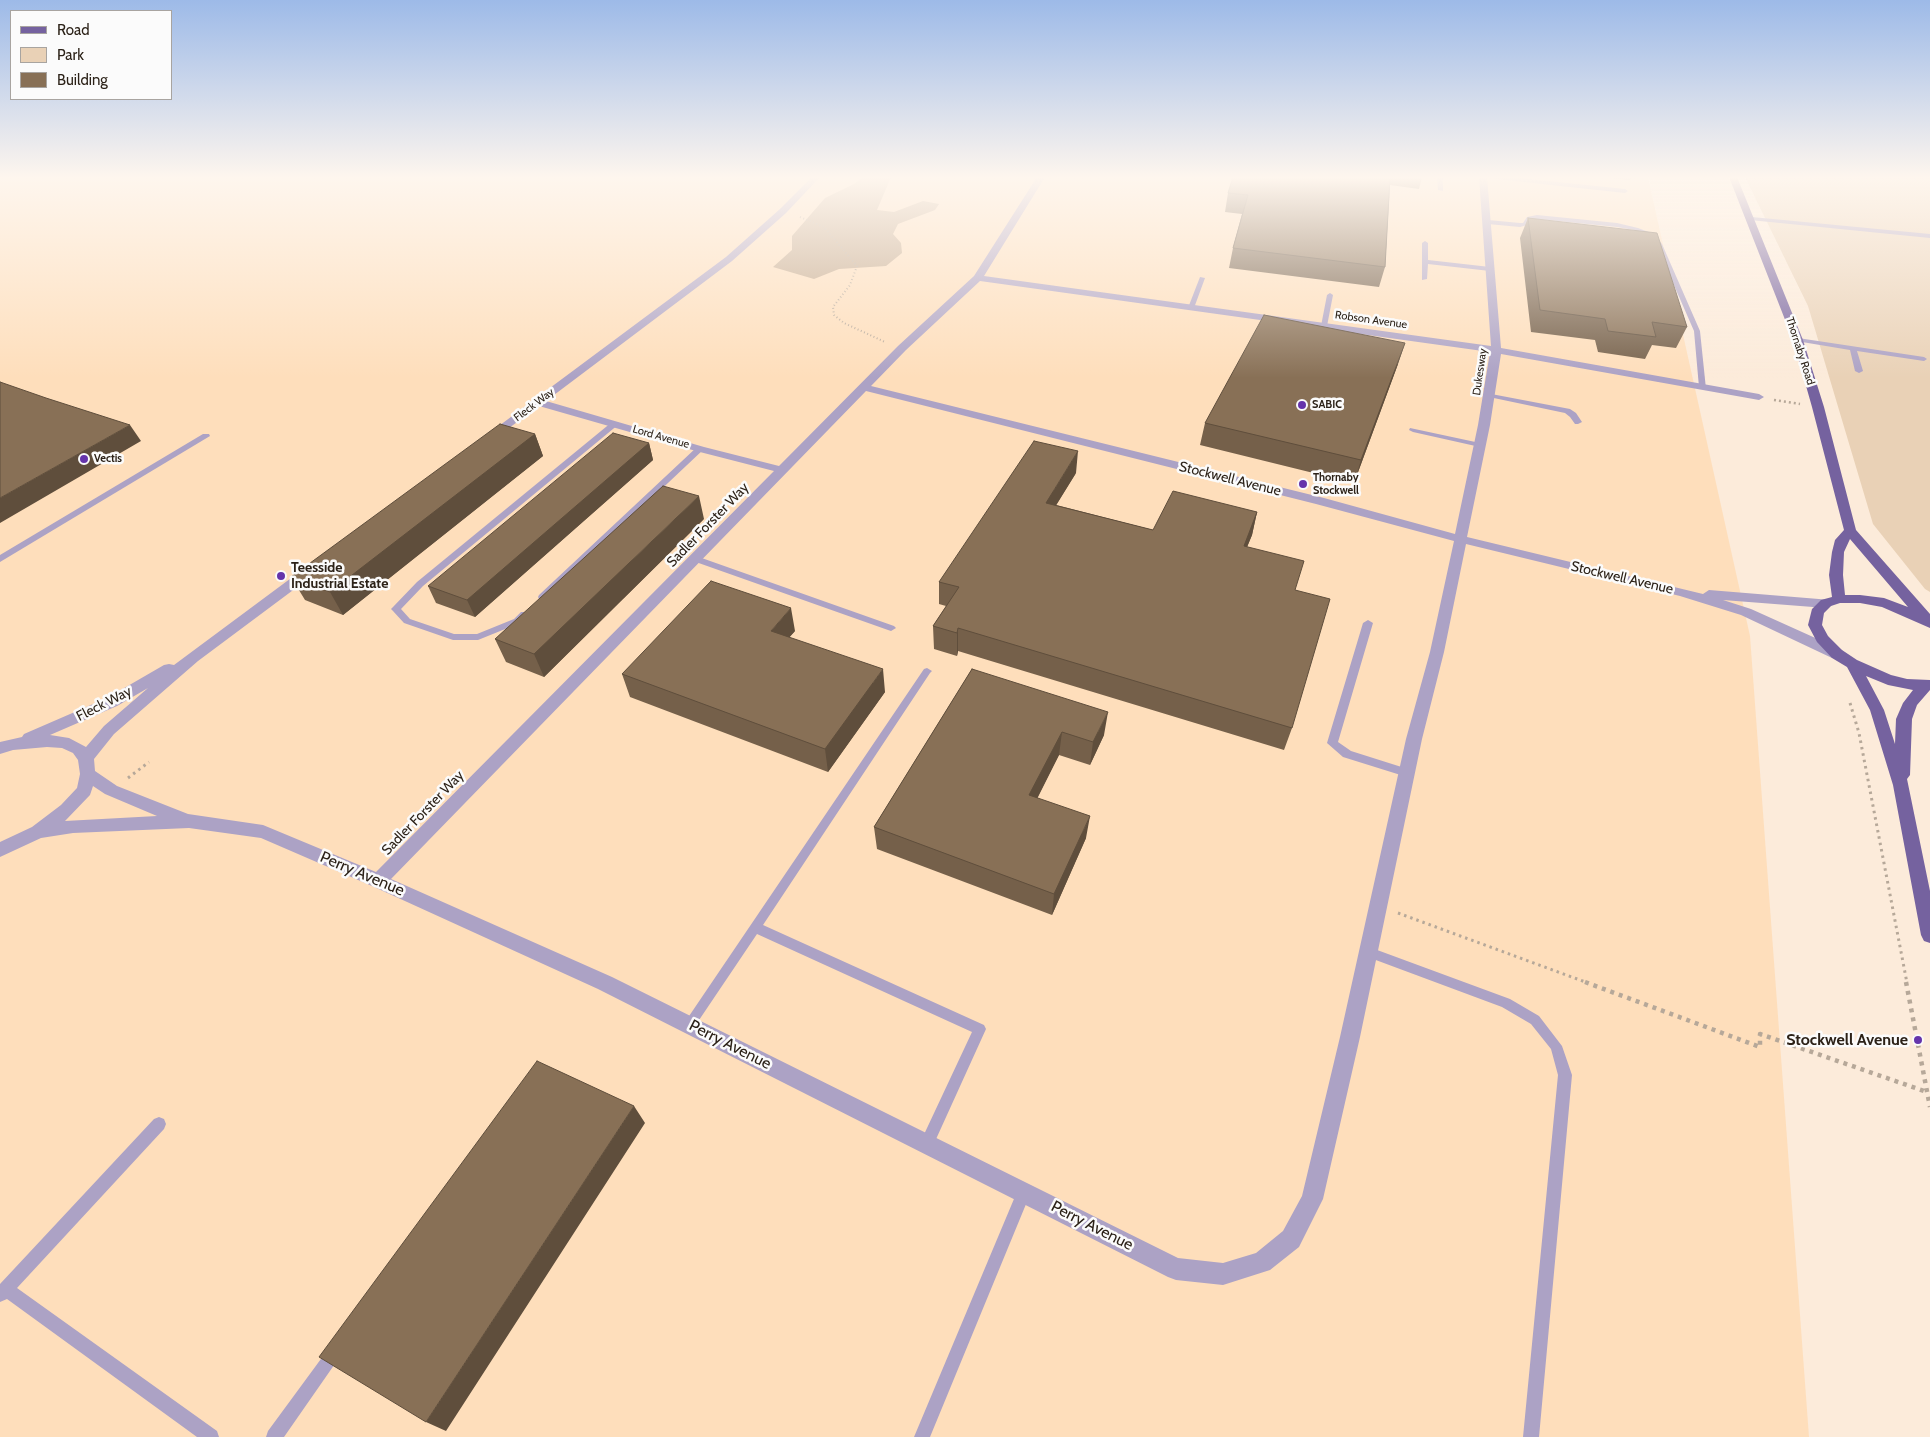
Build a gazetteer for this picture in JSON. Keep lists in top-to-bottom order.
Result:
{
  "streets": {
    "main road": ["Thornaby Road"],
    "street": [
      "Robson Avenue",
      "Dukesway",
      "Fleck Way",
      "Lord Avenue",
      "Stockwell Avenue",
      "Sadler Forster Way",
      "Perry Avenue"
    ]
  },
  "crossings": [
    ["Robson Avenue", "Dukesway"],
    ["Robson Avenue", "Sadler Forster Way"],
    ["Dukesway", "Stockwell Avenue"],
    ["Dukesway", "Perry Avenue"],
    ["Fleck Way", "Lord Avenue"],
    ["Lord Avenue", "Sadler Forster Way"],
    ["Stockwell Avenue", "Sadler Forster Way"],
    ["Sadler Forster Way", "Perry Avenue"]
  ],
  "places": [
    "SABIC",
    "Vectis",
    "Thornaby Stockwell",
    "Teesside Industrial Estate",
    "Stockwell Avenue"
  ],
  "legend": ["Road", "Park", "Building"]
}
